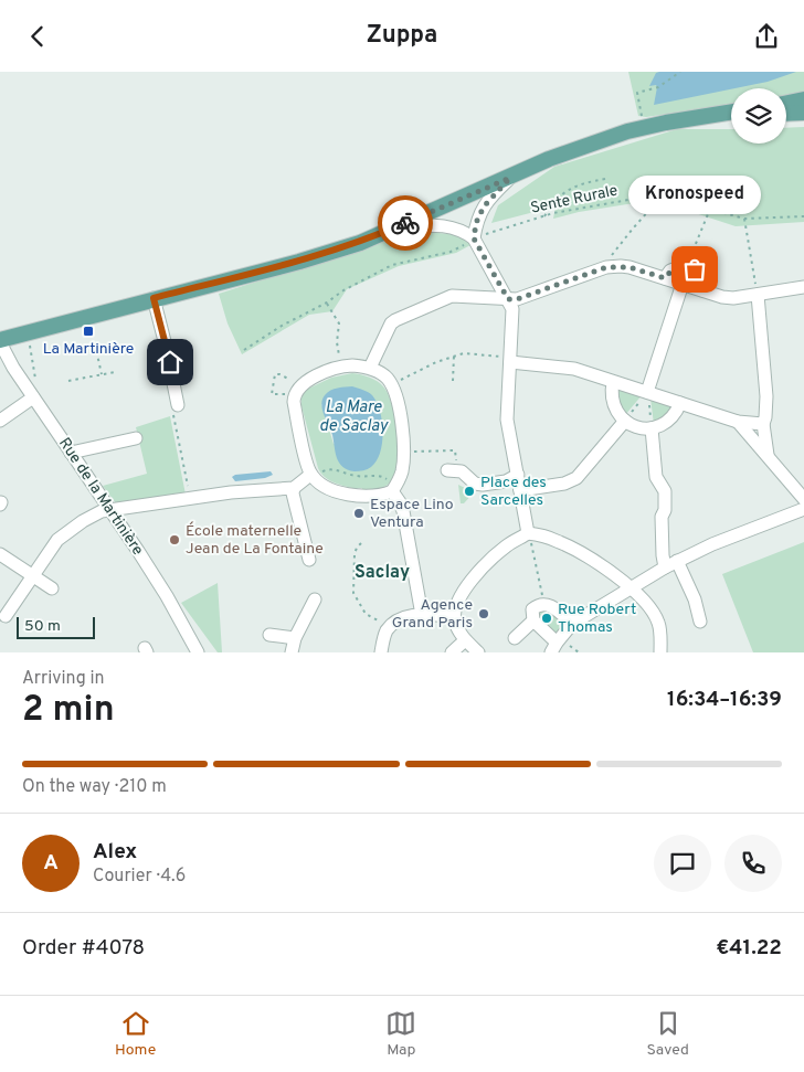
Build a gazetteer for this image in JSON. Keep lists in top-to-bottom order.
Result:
{
  "streets": {
    "street": ["Rue de la Martinière"],
    "path": ["Sente Rurale"]
  },
  "districts": ["Saclay"],
  "water": ["La Mare de Saclay"],
  "places": {
    "other": [
      "Kronospeed",
      "Place des Sarcelles",
      "Espace Lino Ventura",
      "École maternelle Jean de La Fontaine",
      "Agence Grand Paris",
      "Rue Robert Thomas"
    ],
    "transit": ["La Martinière"]
  },
  "scale_bar": "50 m",
  "page": {
    "header": "Zuppa",
    "bubble": "Kronospeed",
    "scale": "50 m",
    "heading": ["2 min", "Arriving in", "16:34–16:39"],
    "panel": [
      "Alex",
      "Courier · 4.6",
      "Order #4078",
      "€41.22"
    ],
    "bar": "On the way · 210 m",
    "round": "A",
    "tabs": ["Home", "Map", "Saved"]
  }
}
